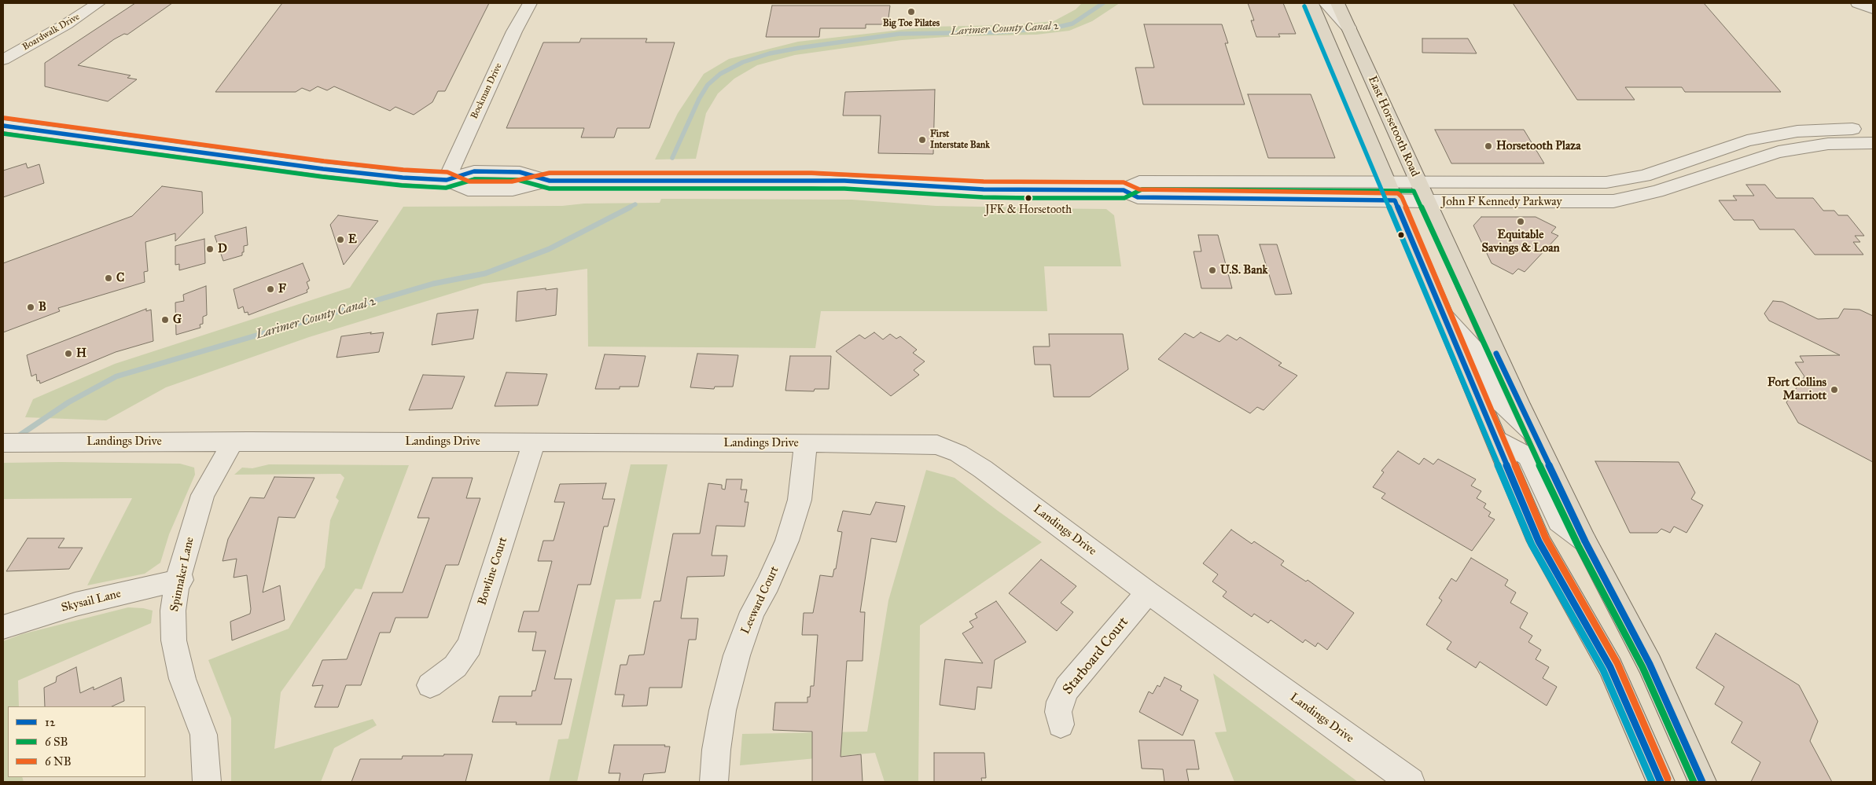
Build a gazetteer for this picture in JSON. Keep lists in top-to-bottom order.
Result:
{
  "streets": {
    "main road": ["East Horsetooth Road"],
    "street": [
      "Boardwalk Drive",
      "Bockman Drive",
      "John F Kennedy Parkway",
      "Landings Drive",
      "Bowline Court",
      "Spinnaker Lane",
      "Leeward Court",
      "Skysail Lane",
      "Starboard Court"
    ]
  },
  "crossings": [
    ["Bockman Drive", "John F Kennedy Parkway"],
    ["East Horsetooth Road", "John F Kennedy Parkway"],
    ["Landings Drive", "Bowline Court"],
    ["Landings Drive", "Spinnaker Lane"],
    ["Landings Drive", "Leeward Court"],
    ["Landings Drive", "Starboard Court"],
    ["Spinnaker Lane", "Skysail Lane"]
  ],
  "water": ["Larimer County Canal 2"],
  "places": [
    "Big Toe Pilates",
    "First Interstate Bank",
    "Horsetooth Plaza",
    "JFK & Horsetooth",
    "Equitable Savings & Loan",
    "E",
    "D",
    "U.S. Bank",
    "C",
    "F",
    "B",
    "G",
    "H",
    "Fort Collins Marriott"
  ],
  "lines": ["transit line 12"],
  "legend": ["12", "6 SB", "6 NB"]
}
